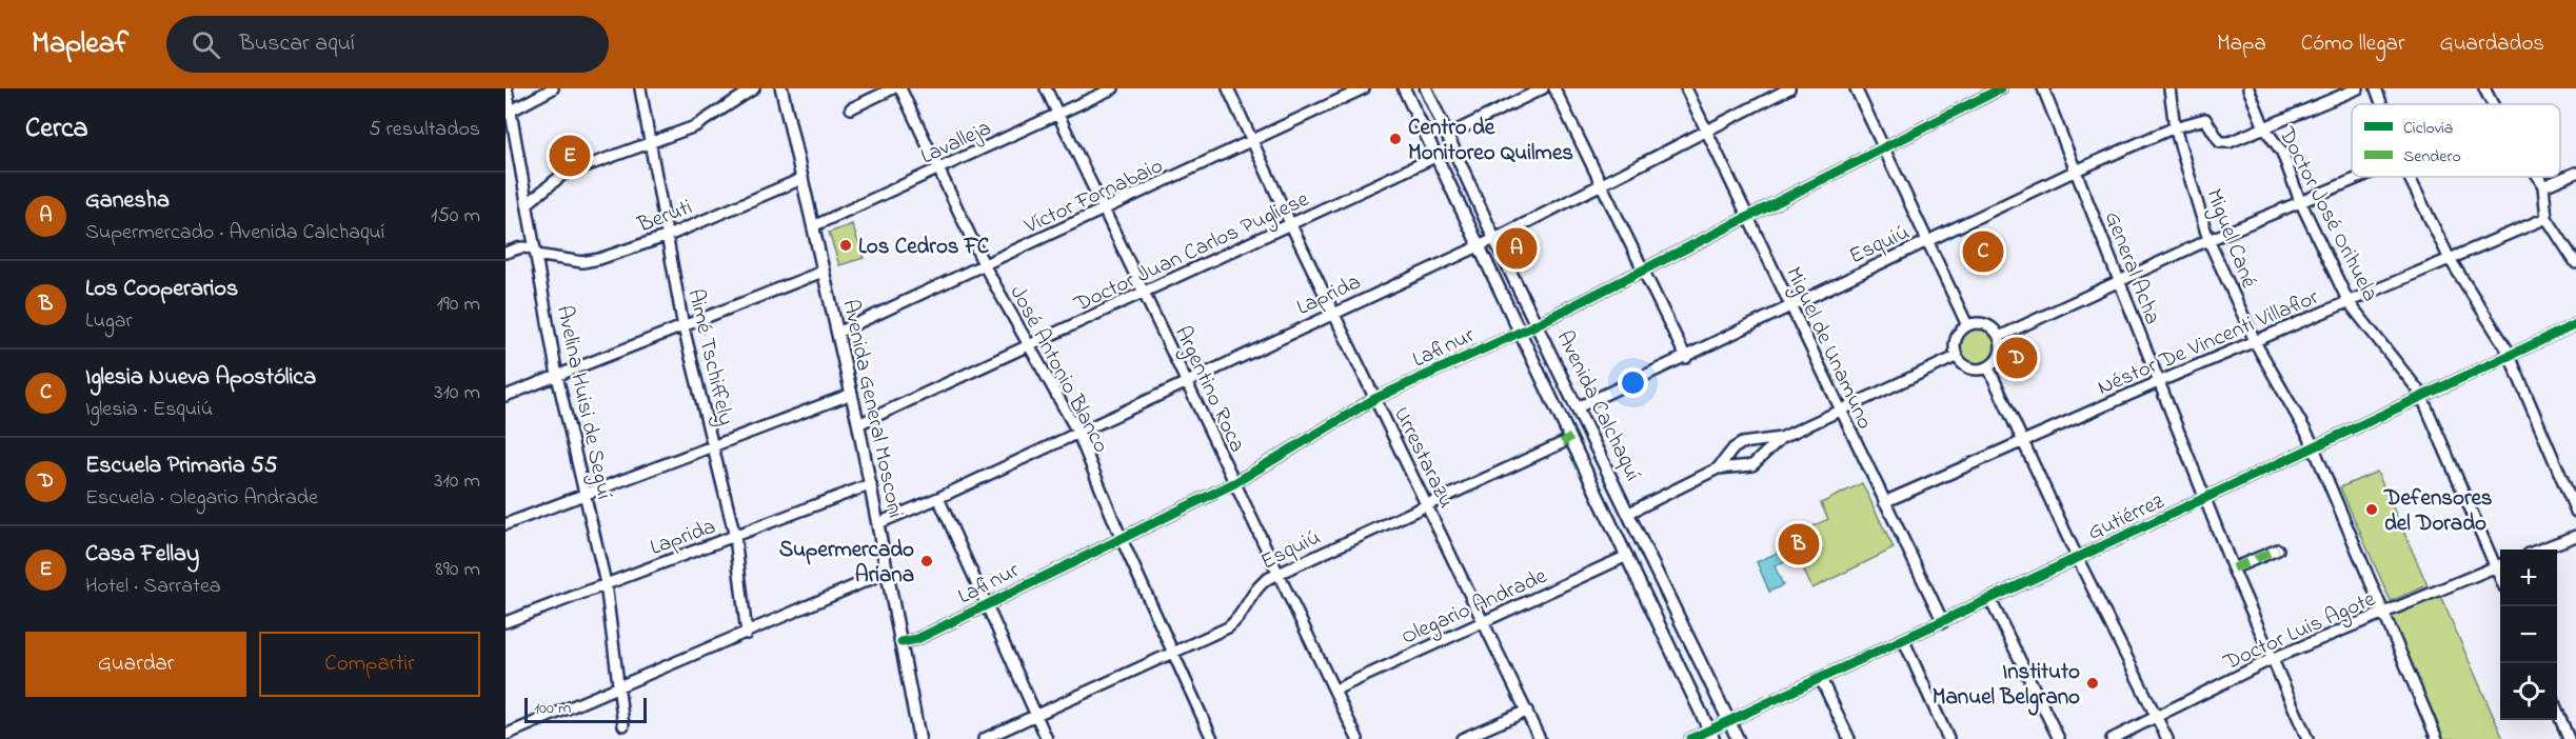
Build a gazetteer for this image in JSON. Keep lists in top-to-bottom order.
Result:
{
  "streets": {
    "main road": ["Avenida Calchaquí", "Avenida General Mosconi"],
    "street": [
      "Lavalleja",
      "Víctor Fornabaio",
      "Doctor José Orihuela",
      "Beruti",
      "Miguel Cané",
      "Esquiú",
      "Doctor Juan Carlos Pugliese",
      "General Acha",
      "Laprida",
      "Néstor De Vincenti Villaflor",
      "Lafinur",
      "Miguel de Unamuno",
      "Aimé Tschiffely",
      "José Antonio Blanco",
      "Argentino Roca",
      "Avelina Huisi de Seguí",
      "Urrestarazu",
      "Gutiérrez",
      "Olegario Andrade",
      "Doctor Luis Agote"
    ]
  },
  "crossings": [
    ["Lavalleja", "José Antonio Blanco"],
    ["Lavalleja", "Argentino Roca"],
    ["Lavalleja", "Avenida General Mosconi"],
    ["Víctor Fornabaio", "José Antonio Blanco"],
    ["Víctor Fornabaio", "Argentino Roca"],
    ["Víctor Fornabaio", "Avenida General Mosconi"],
    ["Víctor Fornabaio", "Urrestarazu"],
    ["Doctor José Orihuela", "Esquiú"],
    ["Doctor José Orihuela", "Néstor De Vincenti Villaflor"],
    ["Doctor José Orihuela", "Gutiérrez"],
    ["Doctor José Orihuela", "Doctor Luis Agote"],
    ["Beruti", "Aimé Tschiffely"],
    ["Beruti", "Avelina Huisi de Seguí"],
    ["Beruti", "Avenida General Mosconi"],
    ["Miguel Cané", "Esquiú"],
    ["Miguel Cané", "Néstor De Vincenti Villaflor"],
    ["Miguel Cané", "Gutiérrez"],
    ["Miguel Cané", "Doctor Luis Agote"],
    ["Esquiú", "General Acha"],
    ["Esquiú", "Miguel de Unamuno"],
    ["Esquiú", "José Antonio Blanco"],
    ["Esquiú", "Argentino Roca"],
    ["Esquiú", "Avenida Calchaquí"],
    ["Esquiú", "Urrestarazu"],
    ["Doctor Juan Carlos Pugliese", "José Antonio Blanco"],
    ["Doctor Juan Carlos Pugliese", "Argentino Roca"],
    ["Doctor Juan Carlos Pugliese", "Avenida Calchaquí"],
    ["Doctor Juan Carlos Pugliese", "Avenida General Mosconi"],
    ["Doctor Juan Carlos Pugliese", "Urrestarazu"],
    ["General Acha", "Néstor De Vincenti Villaflor"],
    ["General Acha", "Gutiérrez"],
    ["General Acha", "Doctor Luis Agote"],
    ["Laprida", "Miguel de Unamuno"],
    ["Laprida", "Aimé Tschiffely"],
    ["Laprida", "José Antonio Blanco"],
    ["Laprida", "Argentino Roca"],
    ["Laprida", "Avelina Huisi de Seguí"],
    ["Laprida", "Avenida Calchaquí"],
    ["Laprida", "Avenida General Mosconi"],
    ["Laprida", "Urrestarazu"],
    ["Néstor De Vincenti Villaflor", "Miguel de Unamuno"],
    ["Lafinur", "Miguel de Unamuno"],
    ["Lafinur", "José Antonio Blanco"],
    ["Lafinur", "Argentino Roca"],
    ["Lafinur", "Avenida Calchaquí"],
    ["Lafinur", "Avenida General Mosconi"],
    ["Lafinur", "Urrestarazu"],
    ["Miguel de Unamuno", "Gutiérrez"],
    ["Argentino Roca", "Olegario Andrade"],
    ["Avenida Calchaquí", "Gutiérrez"],
    ["Avenida Calchaquí", "Olegario Andrade"],
    ["Urrestarazu", "Olegario Andrade"]
  ],
  "places": [
    "Centro de Monitoreo Quilmes",
    "Los Cedros FC",
    "Defensores del Dorado",
    "Supermercado Ariana",
    "Instituto Manuel Belgrano"
  ],
  "legend": ["Ciclovía", "Sendero"],
  "scale_bar": "100 m",
  "page": {
    "header": "Mapleaf",
    "search": "Buscar aquí",
    "nav": ["Mapa", "Cómo llegar", "Guardados"],
    "heading": ["Cerca", "5 resultados"],
    "pins": [
      "E",
      "A",
      "C",
      "D",
      "B"
    ],
    "list": [
      {
        "mark": "A",
        "name": "Ganesha",
        "note": "Supermercado · Avenida Calchaquí",
        "value": "150 m"
      },
      {
        "mark": "B",
        "name": "Los Cooperarios",
        "note": "Lugar",
        "value": "190 m"
      },
      {
        "mark": "C",
        "name": "Iglesia Nueva Apostólica",
        "note": "Iglesia · Esquiú",
        "value": "310 m"
      },
      {
        "mark": "D",
        "name": "Escuela Primaria 55",
        "note": "Escuela · Olegario Andrade",
        "value": "310 m"
      },
      {
        "mark": "E",
        "name": "Casa Fellay",
        "note": "Hotel · Sarratea",
        "value": "890 m"
      }
    ],
    "map_buttons": ["+", "−"],
    "buttons": ["Guardar", "Compartir"],
    "scale": "100 m"
  }
}
